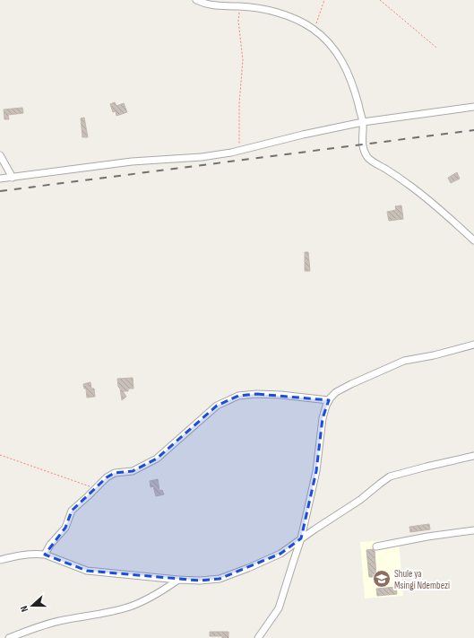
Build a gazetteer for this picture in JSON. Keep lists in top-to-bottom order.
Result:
{
  "places": {
    "school or university": ["Shule ya Msingi Ndembezi"]
  },
  "north": "left"
}
